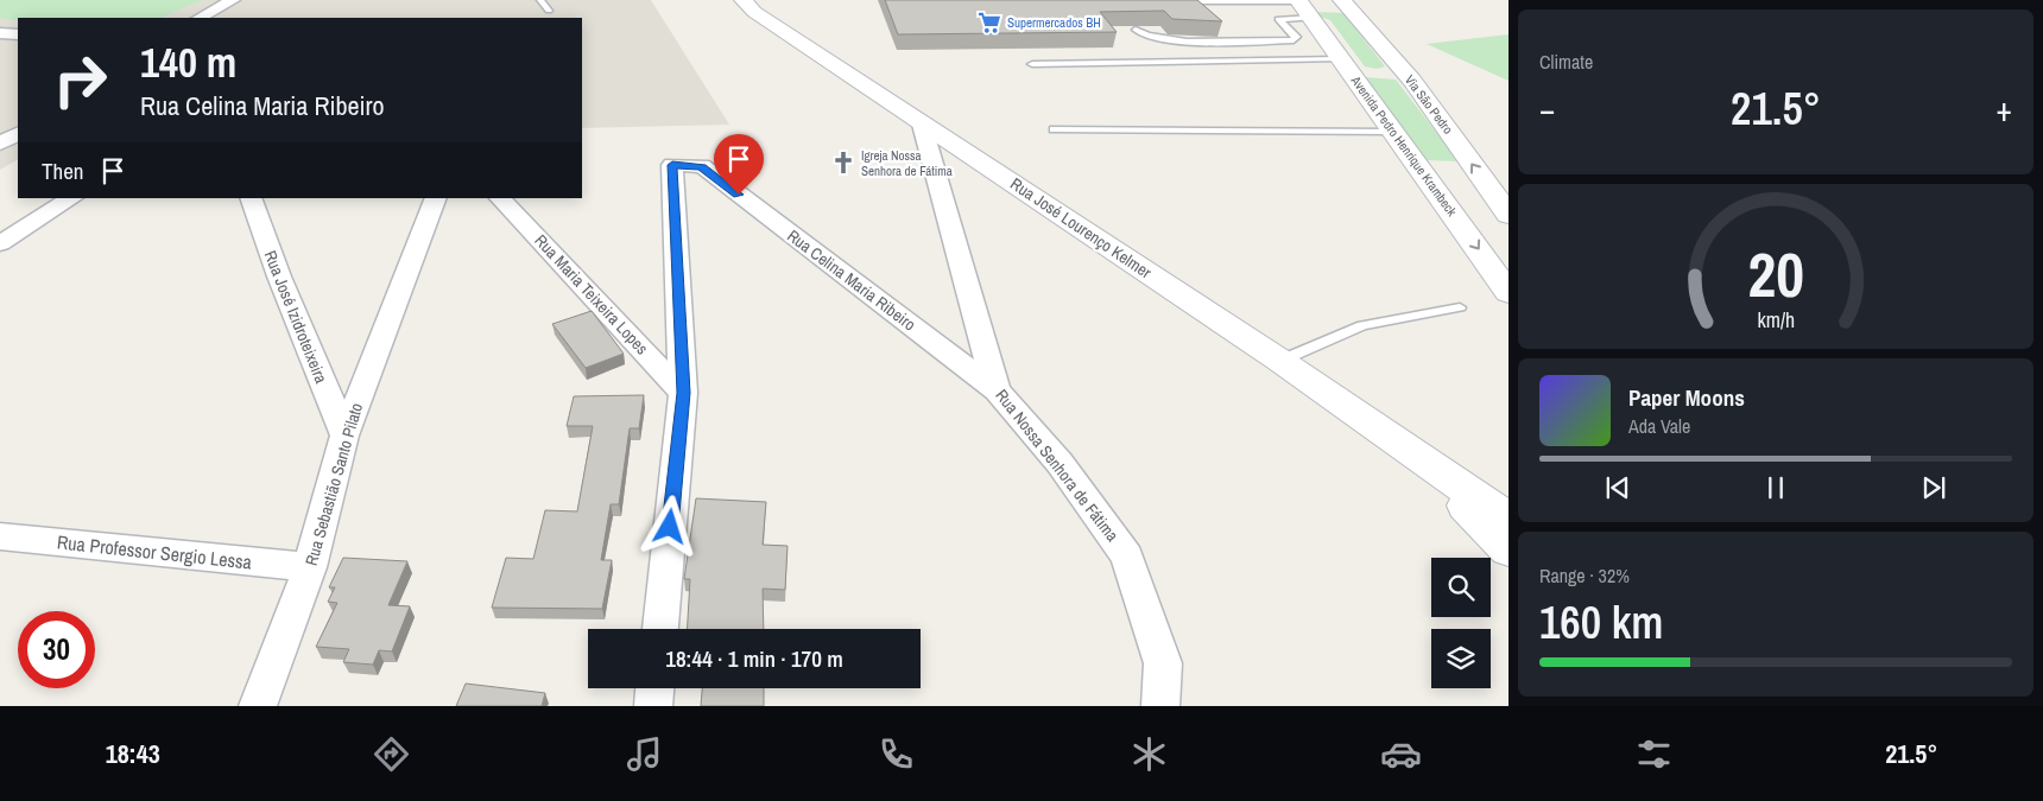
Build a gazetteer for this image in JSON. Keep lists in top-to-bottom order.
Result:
{
  "streets": {
    "main road": ["Via São Pedro", "Avenida Pedro Henrique Krambeck", "Rua José Lourenço Kelmer"],
    "street": [
      "Rua Celina Maria Ribeiro",
      "Rua Maria Teixeira Lopes",
      "Rua José Izidroteixeira",
      "Rua Nossa Senhora de Fátima",
      "Rua Sebastião Santo Pilato",
      "Rua Professor Sergio Lessa"
    ]
  },
  "crossings": [
    ["Rua José Lourenço Kelmer", "Rua Nossa Senhora de Fátima"],
    ["Rua Celina Maria Ribeiro", "Rua Maria Teixeira Lopes"],
    ["Rua Celina Maria Ribeiro", "Rua Nossa Senhora de Fátima"],
    ["Rua José Izidroteixeira", "Rua Sebastião Santo Pilato"],
    ["Rua Sebastião Santo Pilato", "Rua Professor Sergio Lessa"]
  ],
  "places": {
    "supermarket": ["Supermercados BH"],
    "church": ["Igreja Nossa Senhora de Fátima"]
  },
  "page": {
    "tile": [
      "Climate",
      ["Range · 32%", "160 km"]
    ],
    "turn": ["140 m", "Rua Celina Maria Ribeiro"],
    "heat": ["−", "21.5°", "+"],
    "then": "Then",
    "song": ["Paper Moons", "Ada Vale"],
    "limit": "30",
    "trip": "18:44 · 1 min · 170 m",
    "tabs": ["18:43", "21.5°"],
    "gauge": ["20", "km/h"]
  }
}
